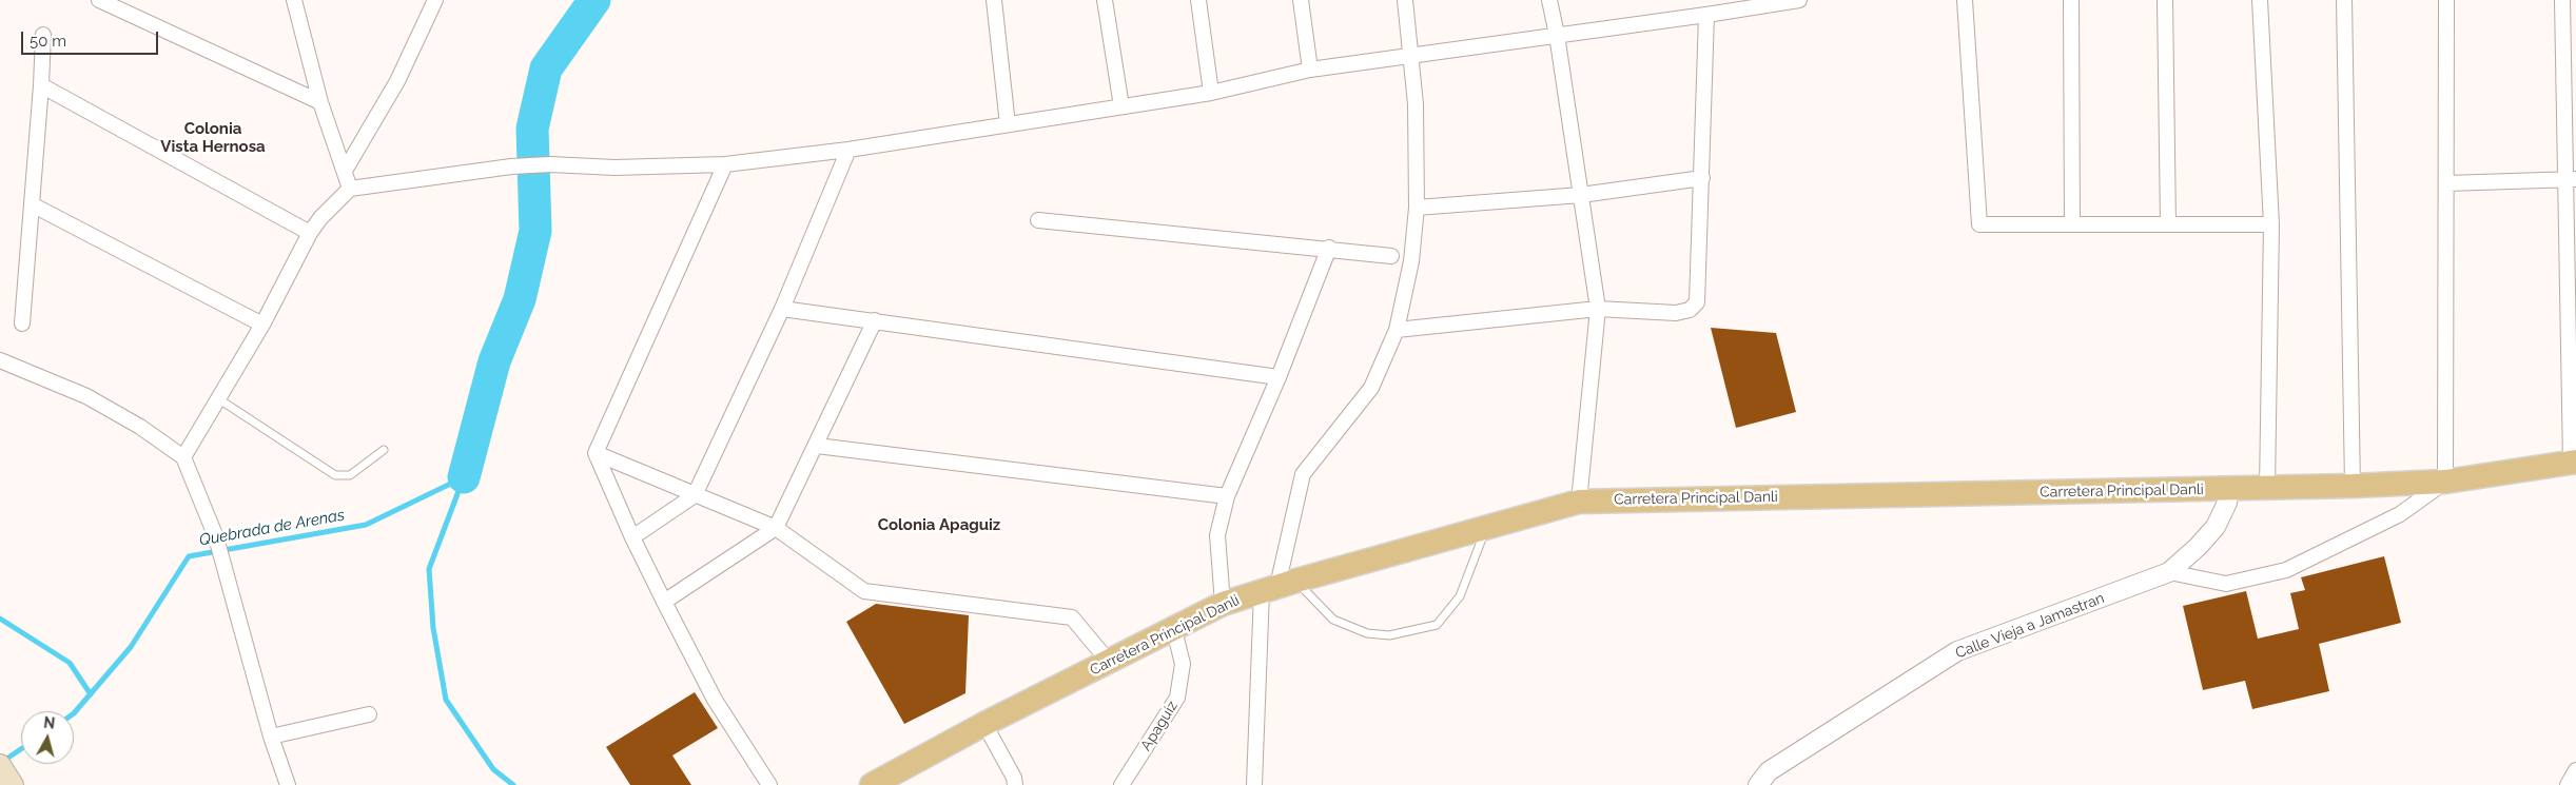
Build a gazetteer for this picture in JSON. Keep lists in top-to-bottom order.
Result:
{
  "streets": {
    "main road": ["Carretera Principal Danli"],
    "street": ["Calle Vieja a Jamastran", "Apaguiz"]
  },
  "crossings": [
    ["Carretera Principal Danli", "Calle Vieja a Jamastran"],
    ["Carretera Principal Danli", "Apaguiz"]
  ],
  "districts": ["Colonia Vista Hernosa", "Colonia Apaguiz"],
  "water": ["Quebrada de Arenas"],
  "scale_bar": "50 m",
  "north": "top"
}
